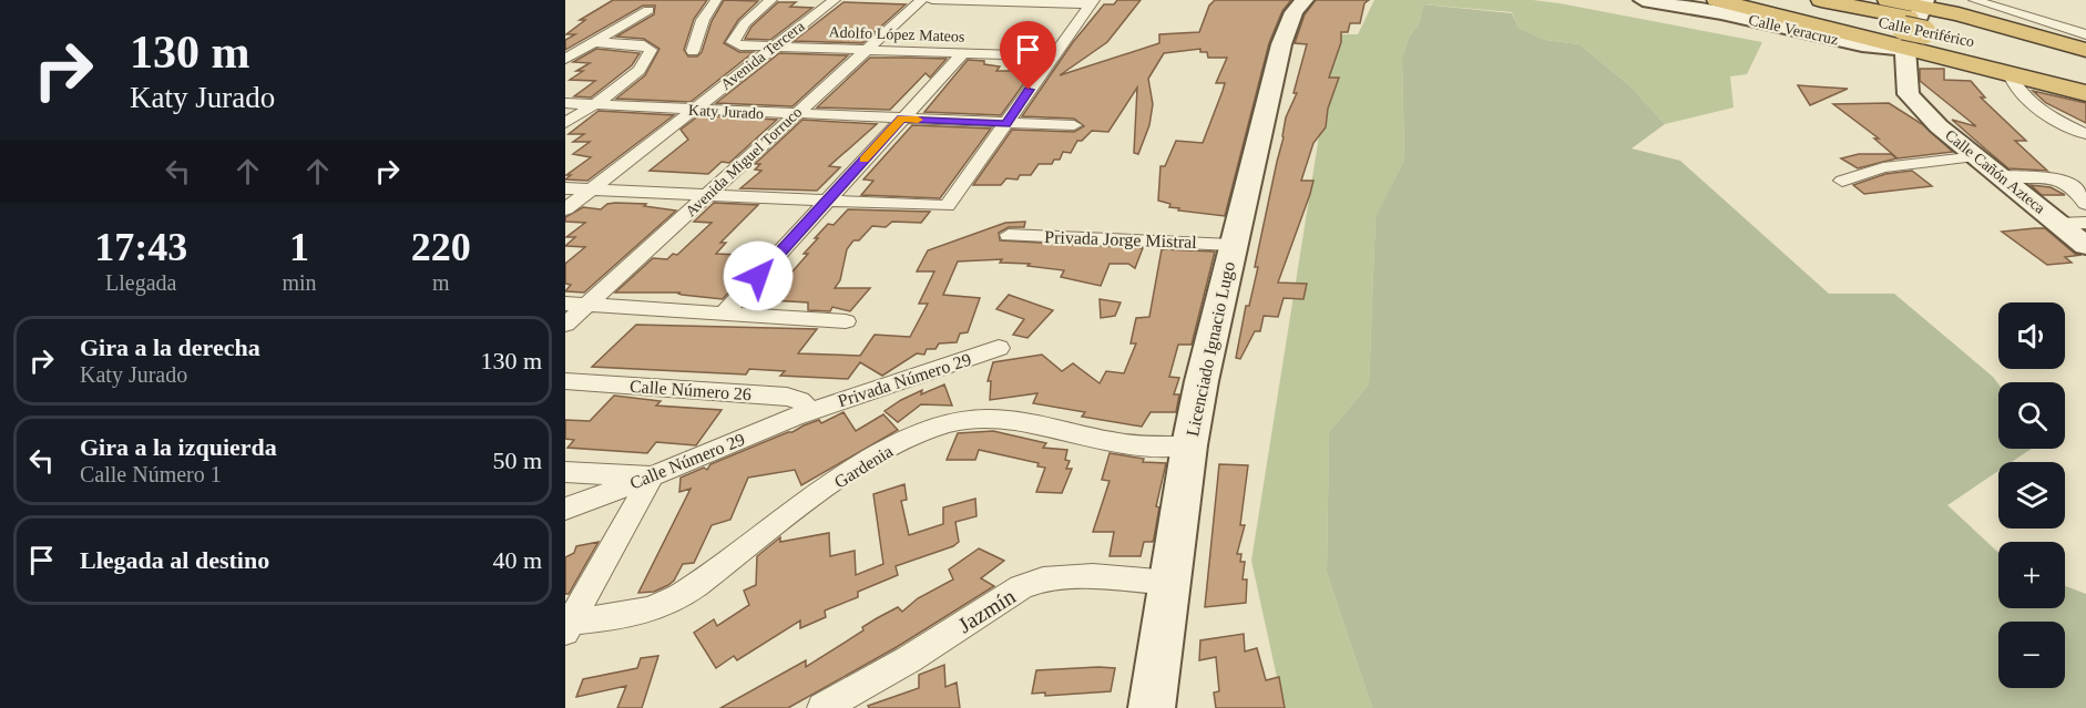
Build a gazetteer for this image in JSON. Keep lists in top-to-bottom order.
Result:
{
  "streets": {
    "highway": ["Calle Periférico"],
    "main road": ["Calle Veracruz", "Calle Cañón Azteca", "Licenciado Ignacio Lugo"],
    "street": [
      "Adolfo López Mateos",
      "Avenida Tercera",
      "Katy Jurado",
      "Avenida Miguel Torruco",
      "Privada Jorge Mistral",
      "Privada Número 29",
      "Calle Número 26",
      "Calle Número 29",
      "Gardenia",
      "Jazmín"
    ]
  },
  "crossings": [
    ["Calle Veracruz", "Calle Periférico"],
    ["Calle Veracruz", "Calle Cañón Azteca"],
    ["Calle Periférico", "Calle Cañón Azteca"],
    ["Adolfo López Mateos", "Avenida Tercera"],
    ["Adolfo López Mateos", "Avenida Miguel Torruco"],
    ["Avenida Tercera", "Katy Jurado"],
    ["Katy Jurado", "Avenida Miguel Torruco"],
    ["Privada Jorge Mistral", "Licenciado Ignacio Lugo"],
    ["Licenciado Ignacio Lugo", "Gardenia"],
    ["Licenciado Ignacio Lugo", "Jazmín"],
    ["Privada Número 29", "Calle Número 26"],
    ["Privada Número 29", "Calle Número 29"],
    ["Calle Número 26", "Calle Número 29"]
  ],
  "page": {
    "turn": ["130 m", "Katy Jurado"],
    "eta": [
      "17:43",
      "Llegada",
      "1",
      "min",
      "220",
      "m"
    ],
    "map_buttons": ["+", "−"],
    "list": [
      {
        "name": "Gira a la derecha",
        "note": "Katy Jurado",
        "value": "130 m"
      },
      {
        "name": "Gira a la izquierda",
        "note": "Calle Número 1",
        "value": "50 m"
      },
      {
        "name": "Llegada al destino",
        "value": "40 m"
      }
    ]
  }
}
